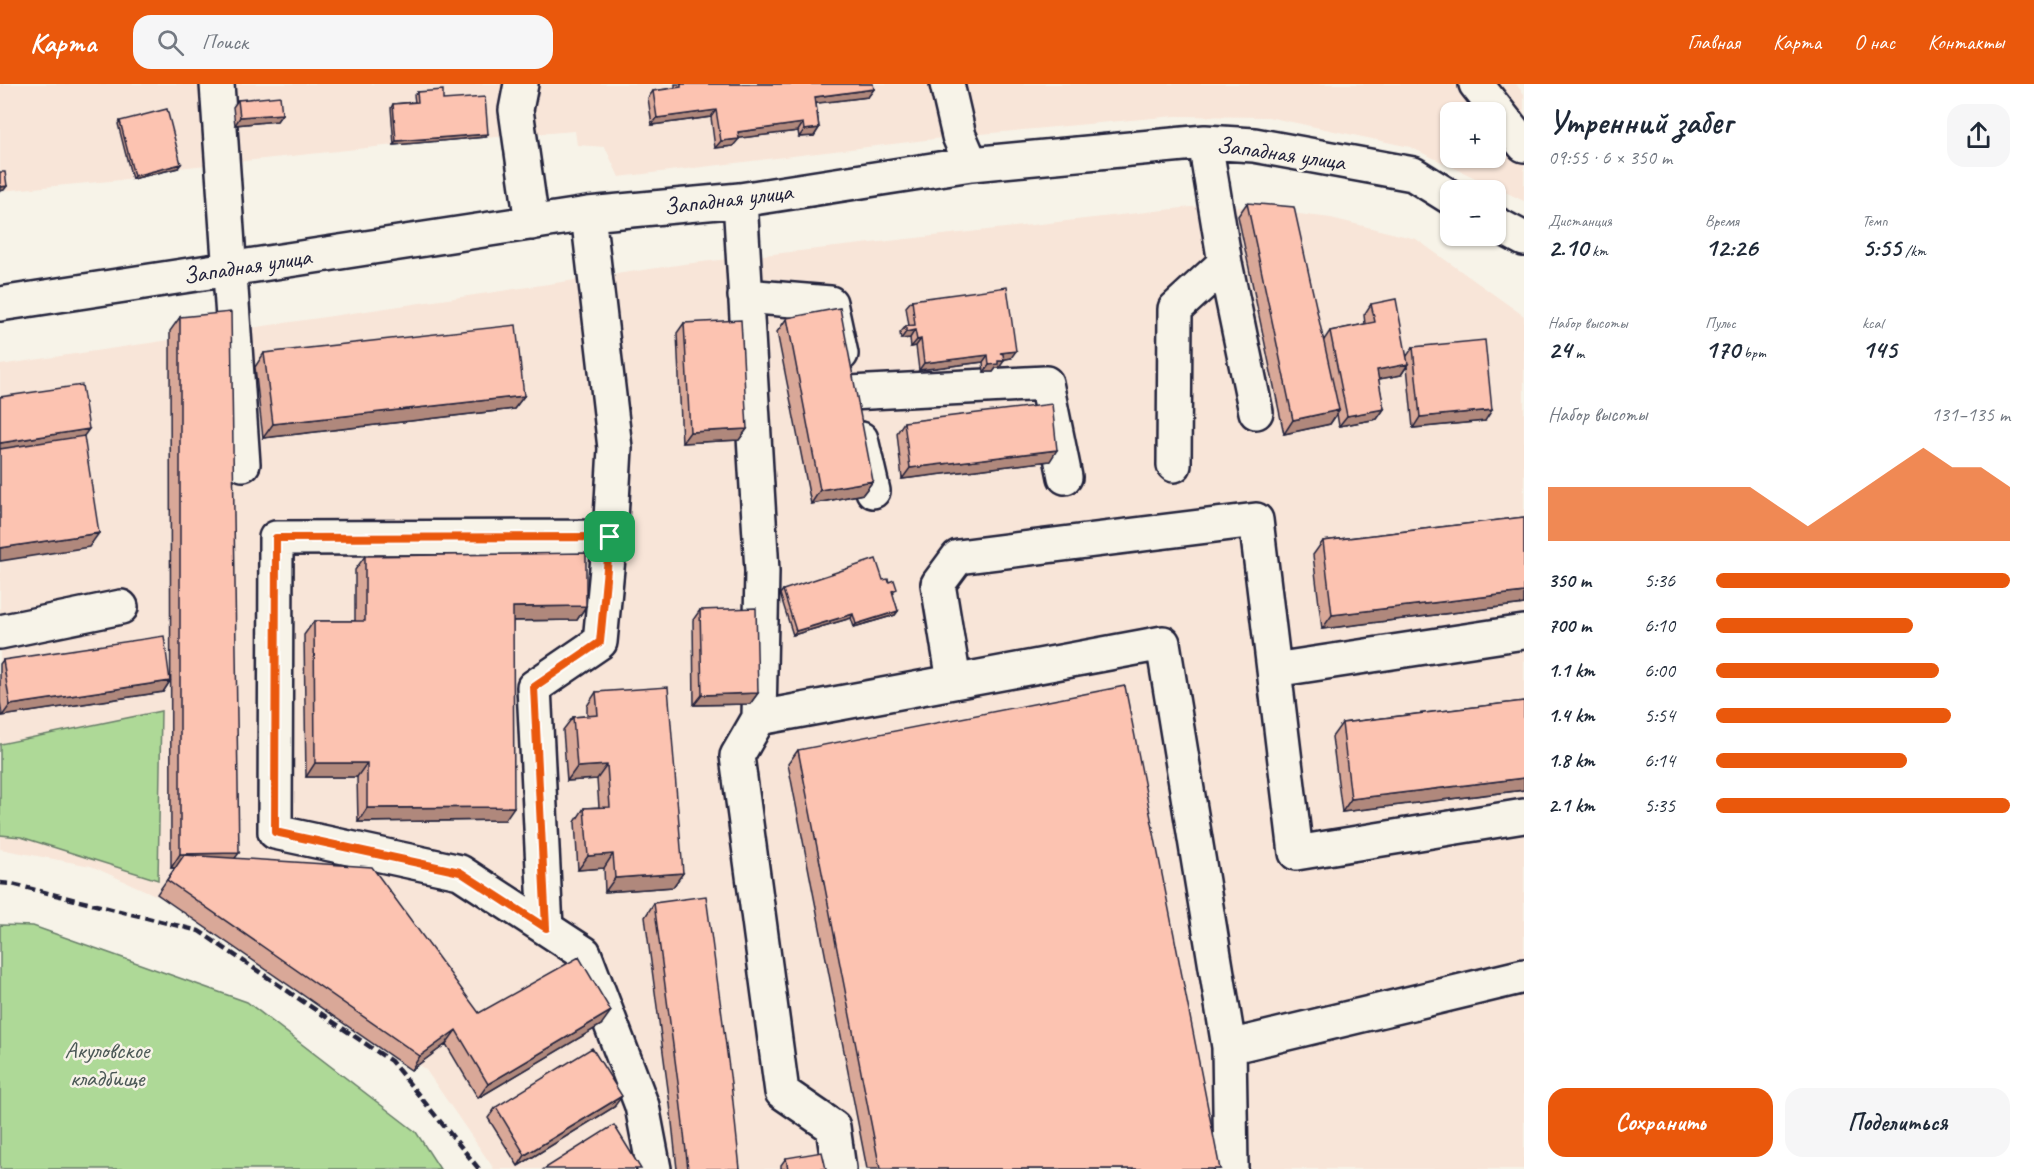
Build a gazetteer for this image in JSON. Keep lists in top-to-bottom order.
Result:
{
  "streets": {
    "street": ["Западная улица"]
  },
  "parks": ["Акуловское кладбище"],
  "page": {
    "header": "Карта",
    "search": "Поиск",
    "nav": [
      "Главная",
      "Карта",
      "О нас",
      "Контакты"
    ],
    "heading": ["Утренний забег", "09:55 · 6 × 350 m"],
    "map_buttons": ["+", "−"],
    "stats": [
      ["Дистанция", "2.10 km"],
      ["Время", "12:26"],
      ["Темп", "5:55 /km"],
      ["Набор высоты", "24 m"],
      ["Пульс", "170 bpm"],
      ["kcal", "145"]
    ],
    "chart": ["Набор высоты", "131–135 m"],
    "list": [
      {
        "name": "350 m",
        "note": "5:36"
      },
      {
        "name": "700 m",
        "note": "6:10"
      },
      {
        "name": "1.1 km",
        "note": "6:00"
      },
      {
        "name": "1.4 km",
        "note": "5:54"
      },
      {
        "name": "1.8 km",
        "note": "6:14"
      },
      {
        "name": "2.1 km",
        "note": "5:35"
      }
    ],
    "buttons": ["Сохранить", "Поделиться"]
  }
}
